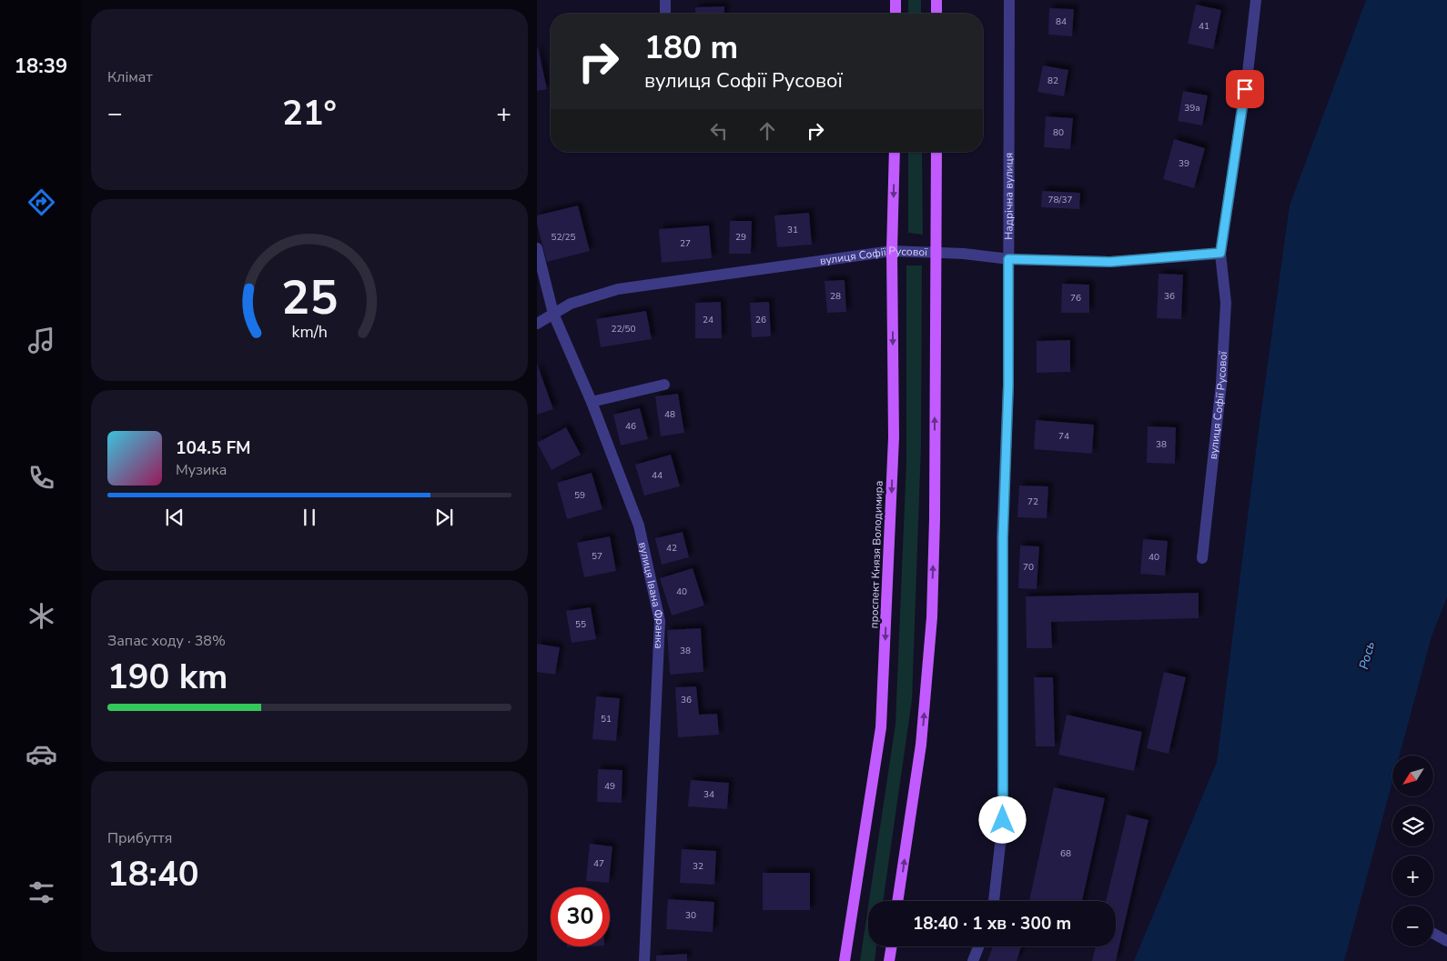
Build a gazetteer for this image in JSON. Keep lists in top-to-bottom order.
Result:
{
  "streets": {
    "main road": ["проспект Князя Володимира"],
    "street": ["Надрічна вулиця", "вулиця Софії Русової", "вулиця Івана Франка"]
  },
  "crossings": [
    ["Надрічна вулиця", "вулиця Софії Русової"],
    ["вулиця Софії Русової", "проспект Князя Володимира"],
    ["вулиця Софії Русової", "вулиця Івана Франка"]
  ],
  "water": ["Рось"],
  "house_numbers": [
    "84",
    "41",
    "82",
    "39а",
    "80",
    "39",
    "78/37",
    "31",
    "52/25",
    "29",
    "27",
    "28",
    "36",
    "76",
    "24",
    "26",
    "22/50",
    "48",
    "46",
    "74",
    "38",
    "44",
    "59",
    "72",
    "42",
    "57",
    "40",
    "70",
    "40",
    "55",
    "38",
    "36",
    "51",
    "49",
    "34",
    "68",
    "47",
    "32",
    "30"
  ],
  "north": "bottom left",
  "page": {
    "tabs": "18:39",
    "tile": [
      "Клімат",
      ["Запас ходу · 38%", "190 km"],
      ["Прибуття", "18:40"]
    ],
    "turn": ["180 m", "вулиця Софії Русової"],
    "heat": ["−", "21°", "+"],
    "song": ["104.5 FM", "Музика"],
    "map_buttons": ["+", "−"],
    "limit": "30",
    "trip": "18:40 · 1 хв · 300 m",
    "gauge": ["25", "km/h"]
  }
}
